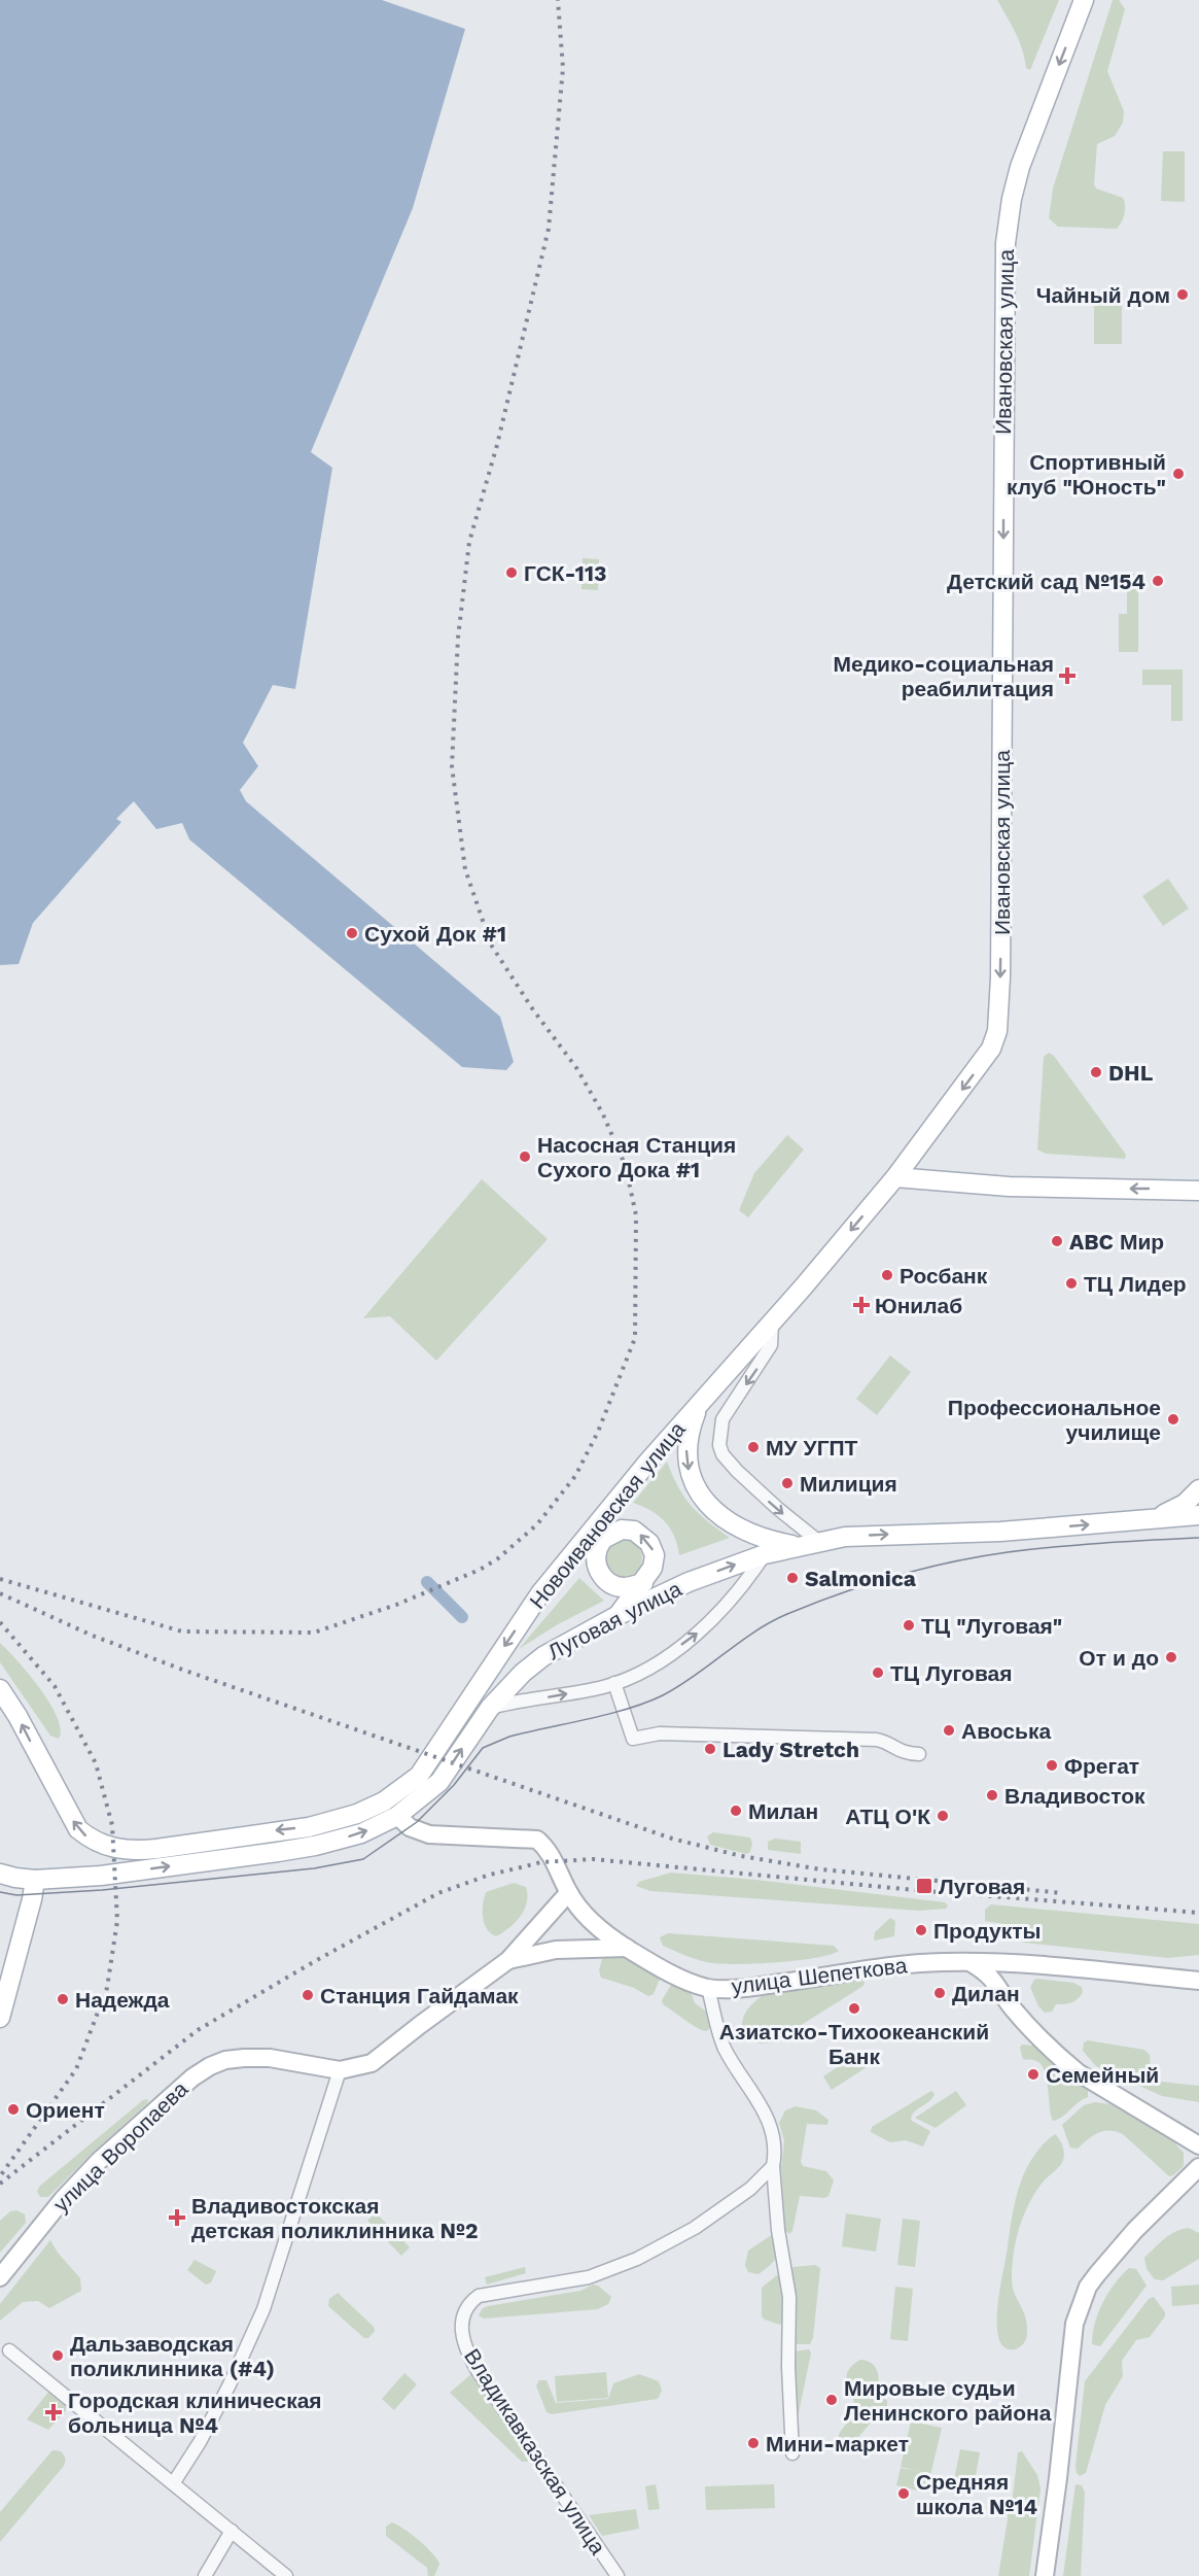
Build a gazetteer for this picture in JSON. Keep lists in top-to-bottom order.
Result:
{
  "streets": {
    "main road": [
      "Ивановская улица",
      "Новоивановская улица",
      "Луговая улица",
      "улица Шепеткова",
      "улица Воропаева"
    ],
    "street": ["Владикавказская улица"]
  },
  "crossings": [
    ["Ивановская улица", "Новоивановская улица"],
    ["Луговая улица", "улица Шепеткова"]
  ],
  "one_way": ["Ивановская улица", "Луговая улица"],
  "places": {
    "other": [
      "Чайный дом",
      "Спортивный клуб \"Юность\"",
      "ГСК-113",
      "Детский сад №154",
      "Сухой Док #1",
      "DHL",
      "Насосная Станция Сухого Дока #1",
      "ABC Мир",
      "Росбанк",
      "ТЦ Лидер",
      "Профессиональное училище",
      "МУ УГПТ",
      "Милиция",
      "Salmonica",
      "ТЦ \"Луговая\"",
      "От и до",
      "ТЦ Луговая",
      "Авоська",
      "Lady Stretch",
      "Фрегат",
      "Владивосток",
      "Милан",
      "АТЦ О'К",
      "Продукты",
      "Дилан",
      "Станция Гайдамак",
      "Надежда",
      "Азиатско-Тихоокеанский Банк",
      "Семейный",
      "Ориент",
      "Дальзаводская поликлинника (#4)",
      "Мировые судьи Ленинского района",
      "Мини-маркет",
      "Средняя школа №14"
    ],
    "health": [
      "Медико-социальная реабилитация",
      "Юнилаб",
      "Владивостокская детская поликлинника №2",
      "Городская клиническая больница №4"
    ],
    "transit": ["Луговая"]
  }
}
